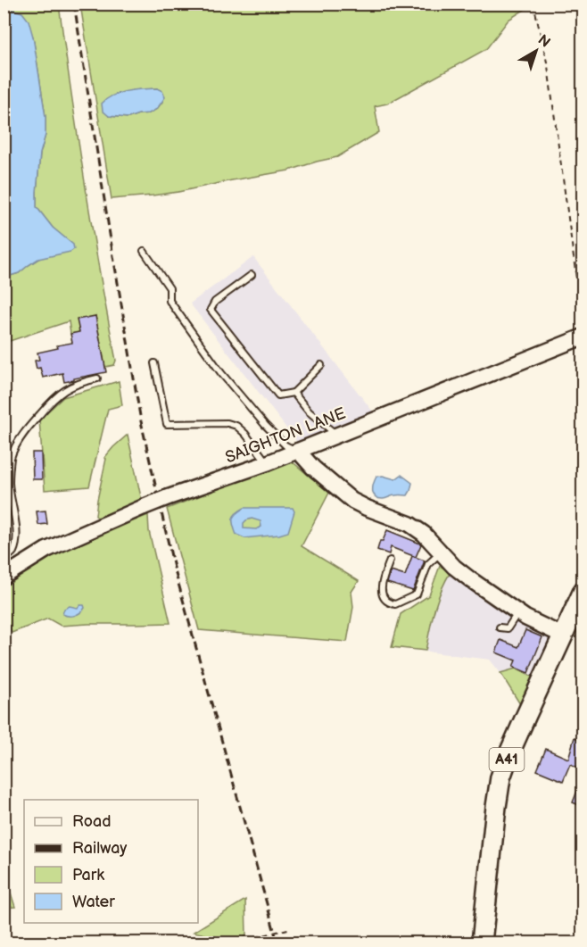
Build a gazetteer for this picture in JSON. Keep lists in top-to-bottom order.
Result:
{
  "streets": {
    "highway": ["A41"],
    "street": ["SAIGHTON LANE"]
  },
  "legend": [
    "Road",
    "Railway",
    "Park",
    "Water"
  ],
  "north": "top right"
}
